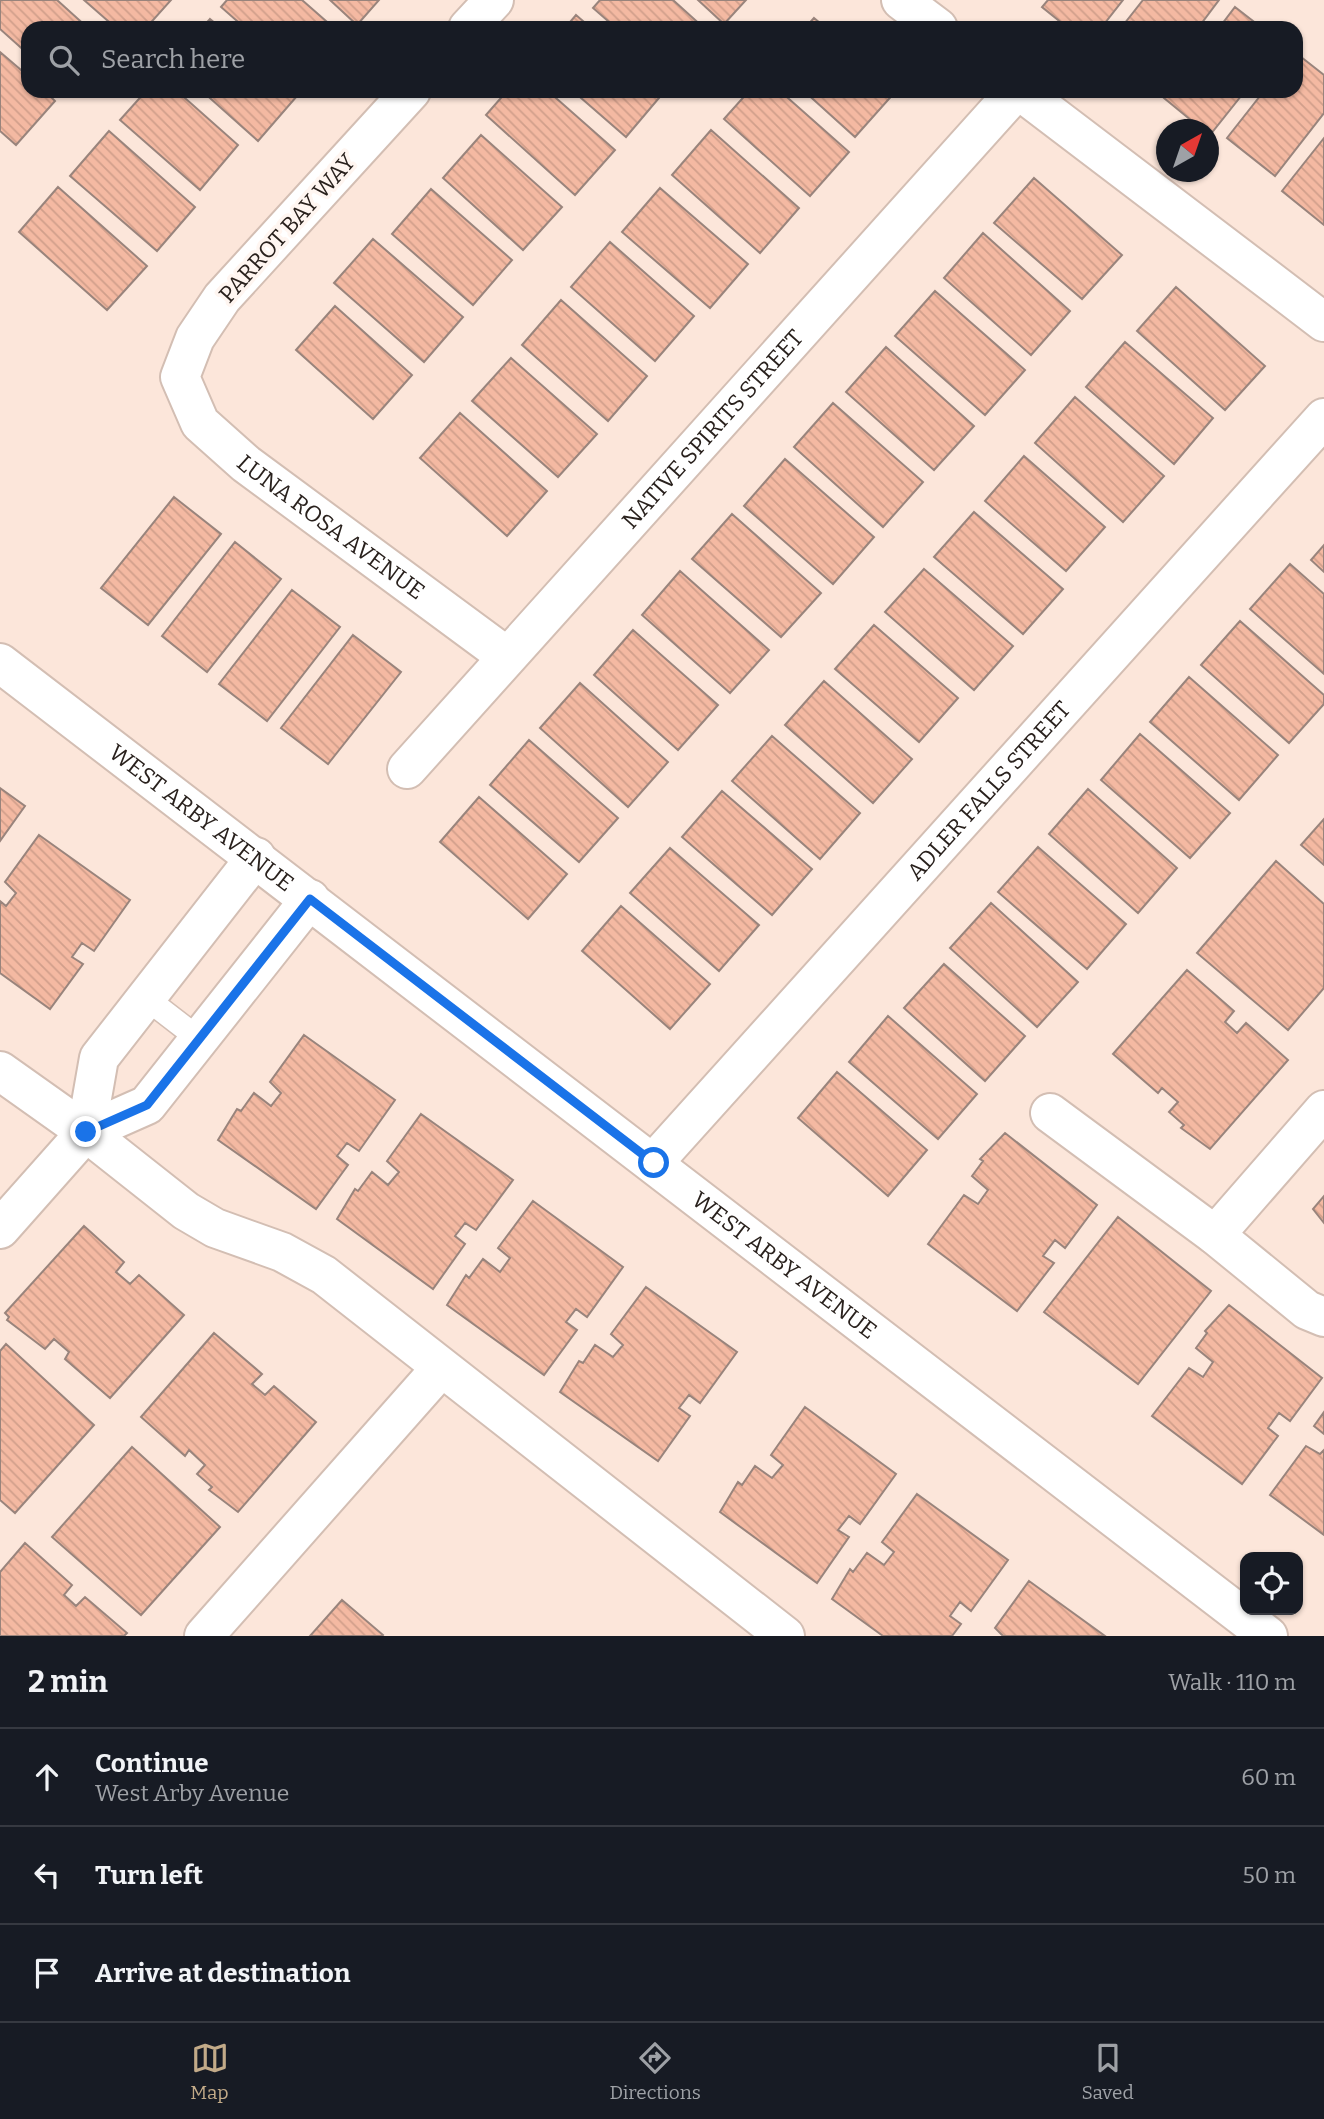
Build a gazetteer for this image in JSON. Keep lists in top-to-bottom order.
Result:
{
  "streets": {
    "street": [
      "PARROT BAY WAY",
      "NATIVE SPIRITS STREET",
      "LUNA ROSA AVENUE",
      "ADLER FALLS STREET",
      "WEST ARBY AVENUE"
    ]
  },
  "crossings": [
    ["PARROT BAY WAY", "LUNA ROSA AVENUE"],
    ["NATIVE SPIRITS STREET", "LUNA ROSA AVENUE"],
    ["ADLER FALLS STREET", "WEST ARBY AVENUE"]
  ],
  "north": "top right",
  "page": {
    "search": "Search here",
    "heading": ["2 min", "Walk · 110 m"],
    "list": [
      ["Continue", "West Arby Avenue", "60 m"],
      ["Turn left", "50 m"],
      "Arrive at destination"
    ],
    "nav": ["Map", "Directions", "Saved"]
  }
}
